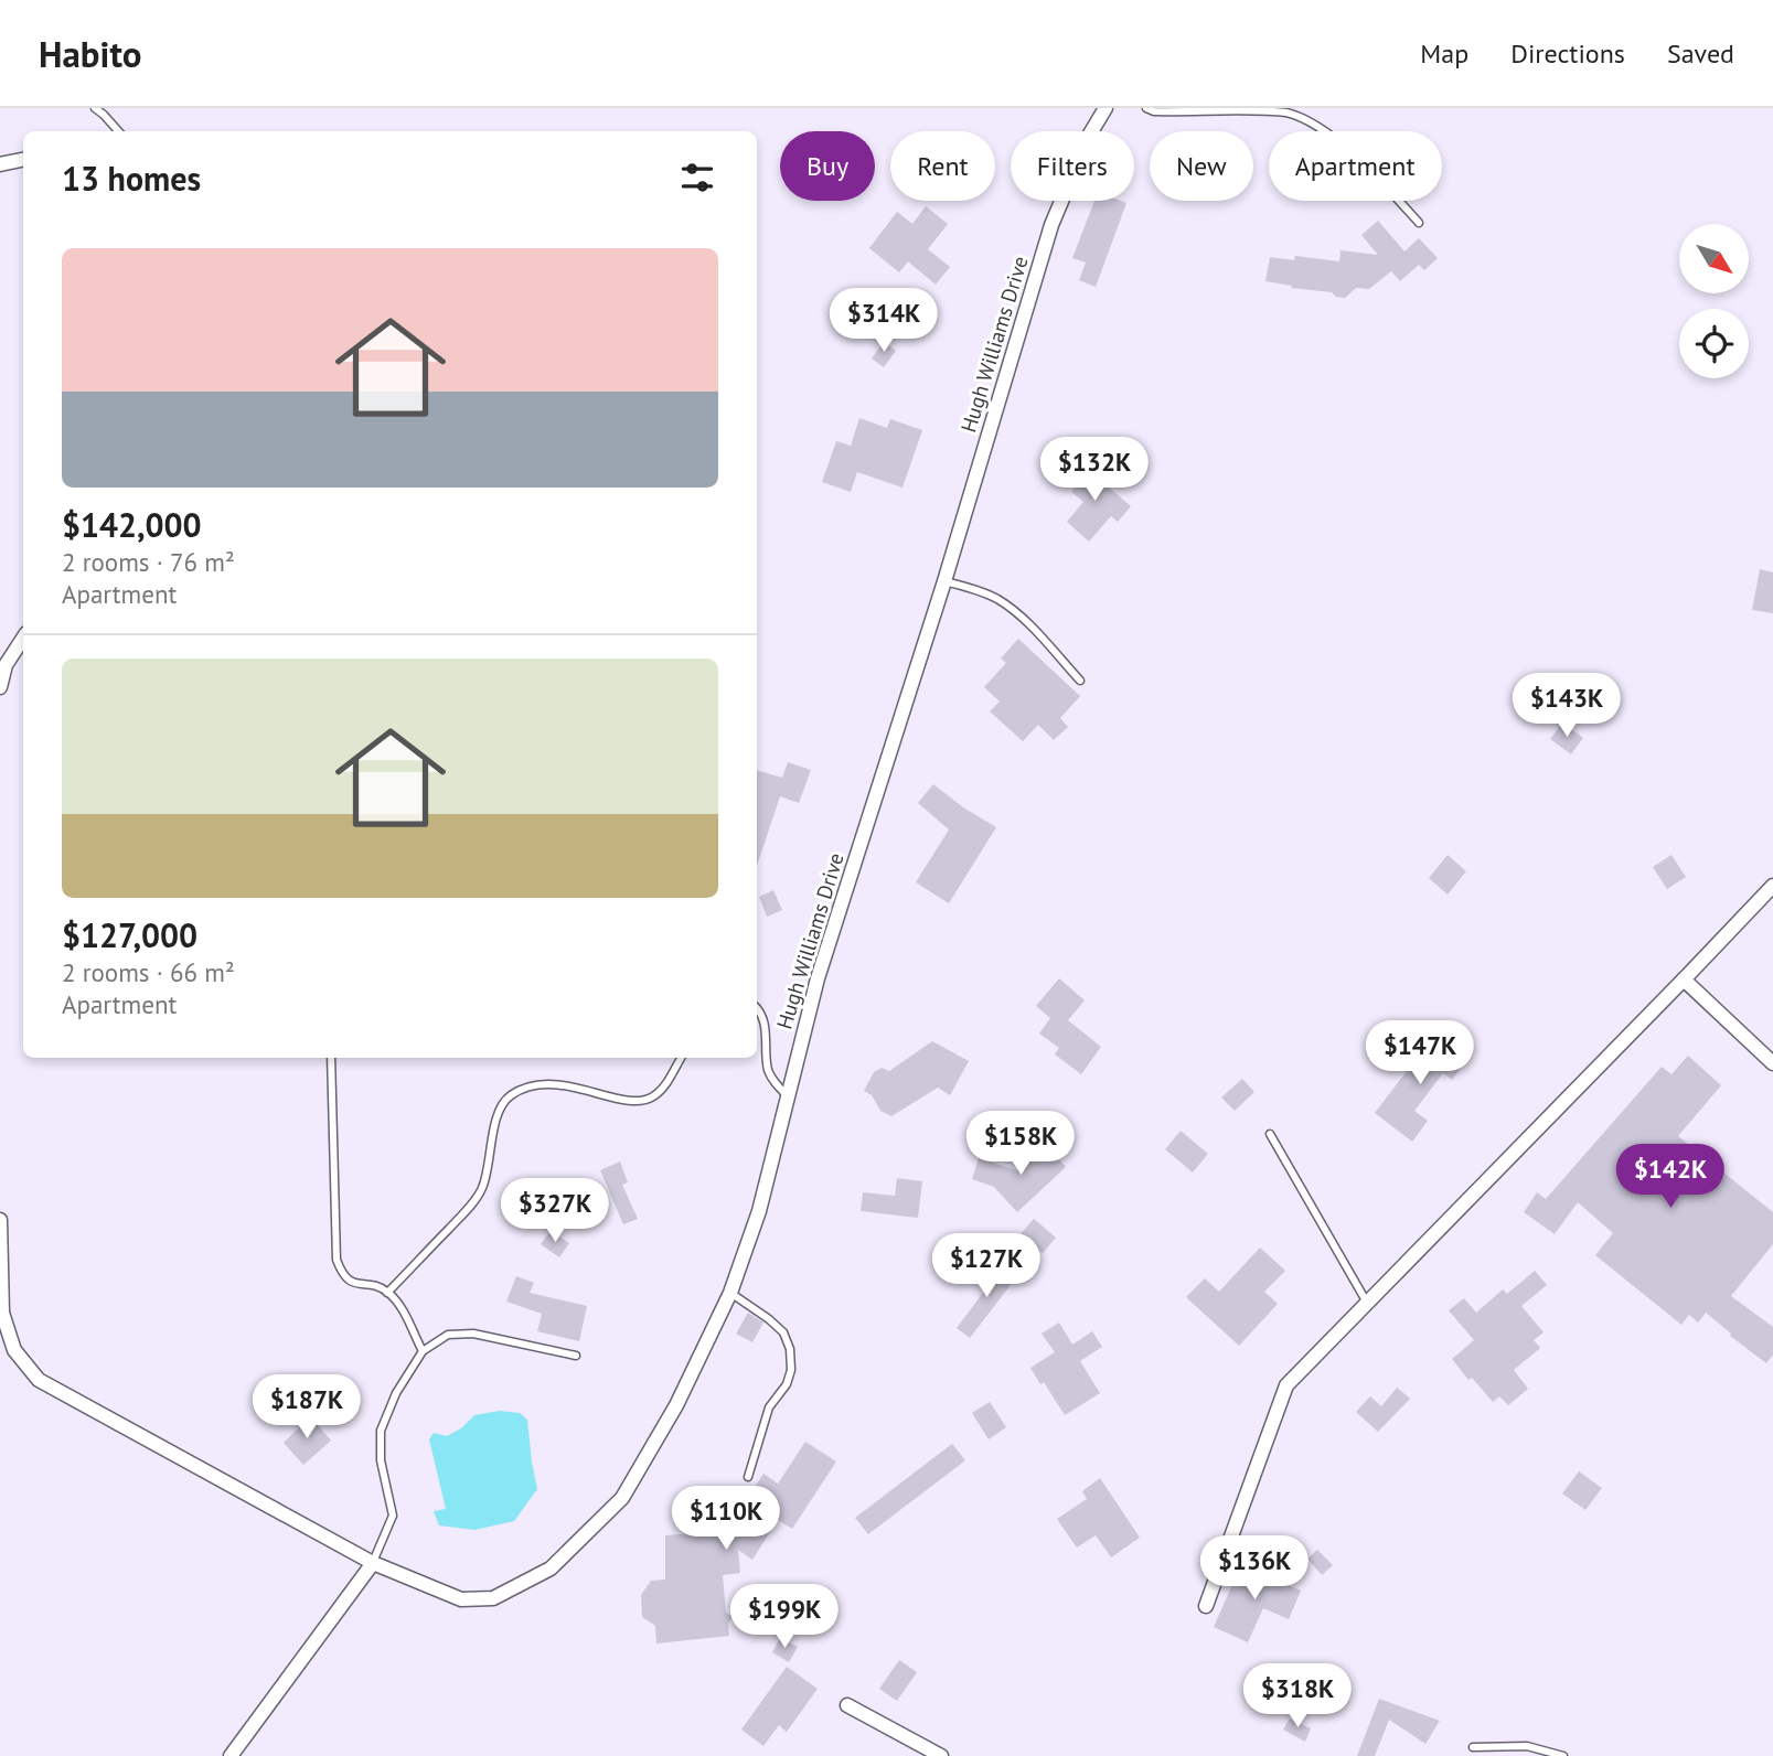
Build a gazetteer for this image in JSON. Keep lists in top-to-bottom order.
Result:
{
  "streets": {
    "street": ["Hugh Williams Drive"]
  },
  "north": "bottom right",
  "page": {
    "header": "Habito",
    "nav": ["Map", "Directions", "Saved"],
    "chip": [
      "Buy",
      "Rent",
      "Filters",
      "New",
      "Apartment"
    ],
    "heading": "13 homes",
    "list": [
      {
        "name": "$142,000",
        "note": "2 rooms · 76 m² · Apartment"
      },
      {
        "name": "$127,000",
        "note": "2 rooms · 66 m² · Apartment"
      }
    ],
    "price": [
      "$314K",
      "$132K",
      "$143K",
      "$147K",
      "$158K",
      "$142K",
      "$327K",
      "$127K",
      "$187K",
      "$110K",
      "$136K",
      "$199K",
      "$318K"
    ]
  }
}
